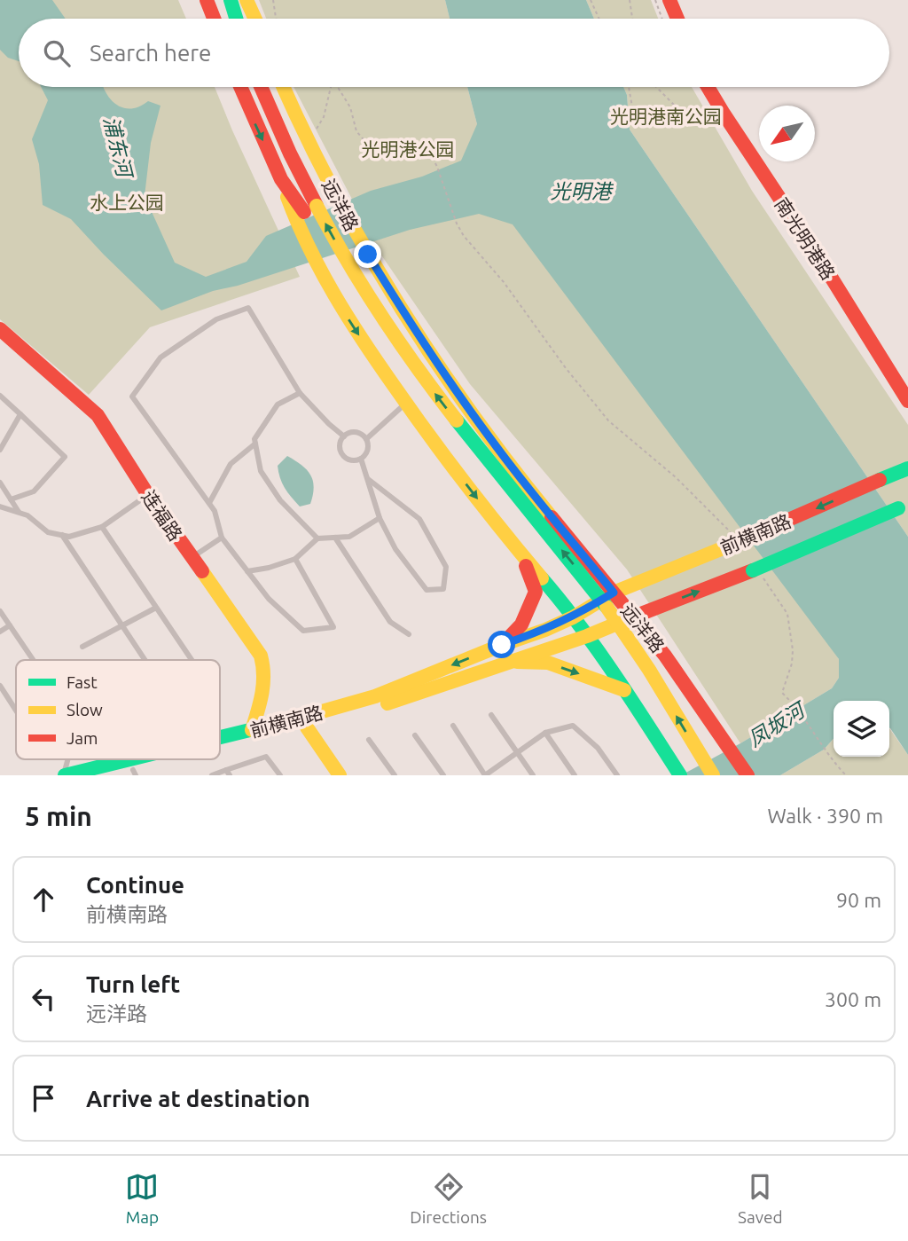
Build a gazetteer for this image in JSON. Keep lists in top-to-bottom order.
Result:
{
  "streets": {
    "main road": [
      "远洋路",
      "南光明港路",
      "连福路",
      "前横南路"
    ]
  },
  "crossings": [
    ["远洋路", "前横南路"],
    ["连福路", "前横南路"]
  ],
  "water": ["浦东河", "光明港", "凤坂河"],
  "parks": ["光明港南公园", "光明港公园", "水上公园"],
  "legend": ["Fast", "Slow", "Jam"],
  "north": "bottom left",
  "page": {
    "search": "Search here",
    "heading": ["5 min", "Walk · 390 m"],
    "list": [
      ["Continue", "前横南路", "90 m"],
      ["Turn left", "远洋路", "300 m"],
      "Arrive at destination"
    ],
    "nav": ["Map", "Directions", "Saved"]
  }
}
